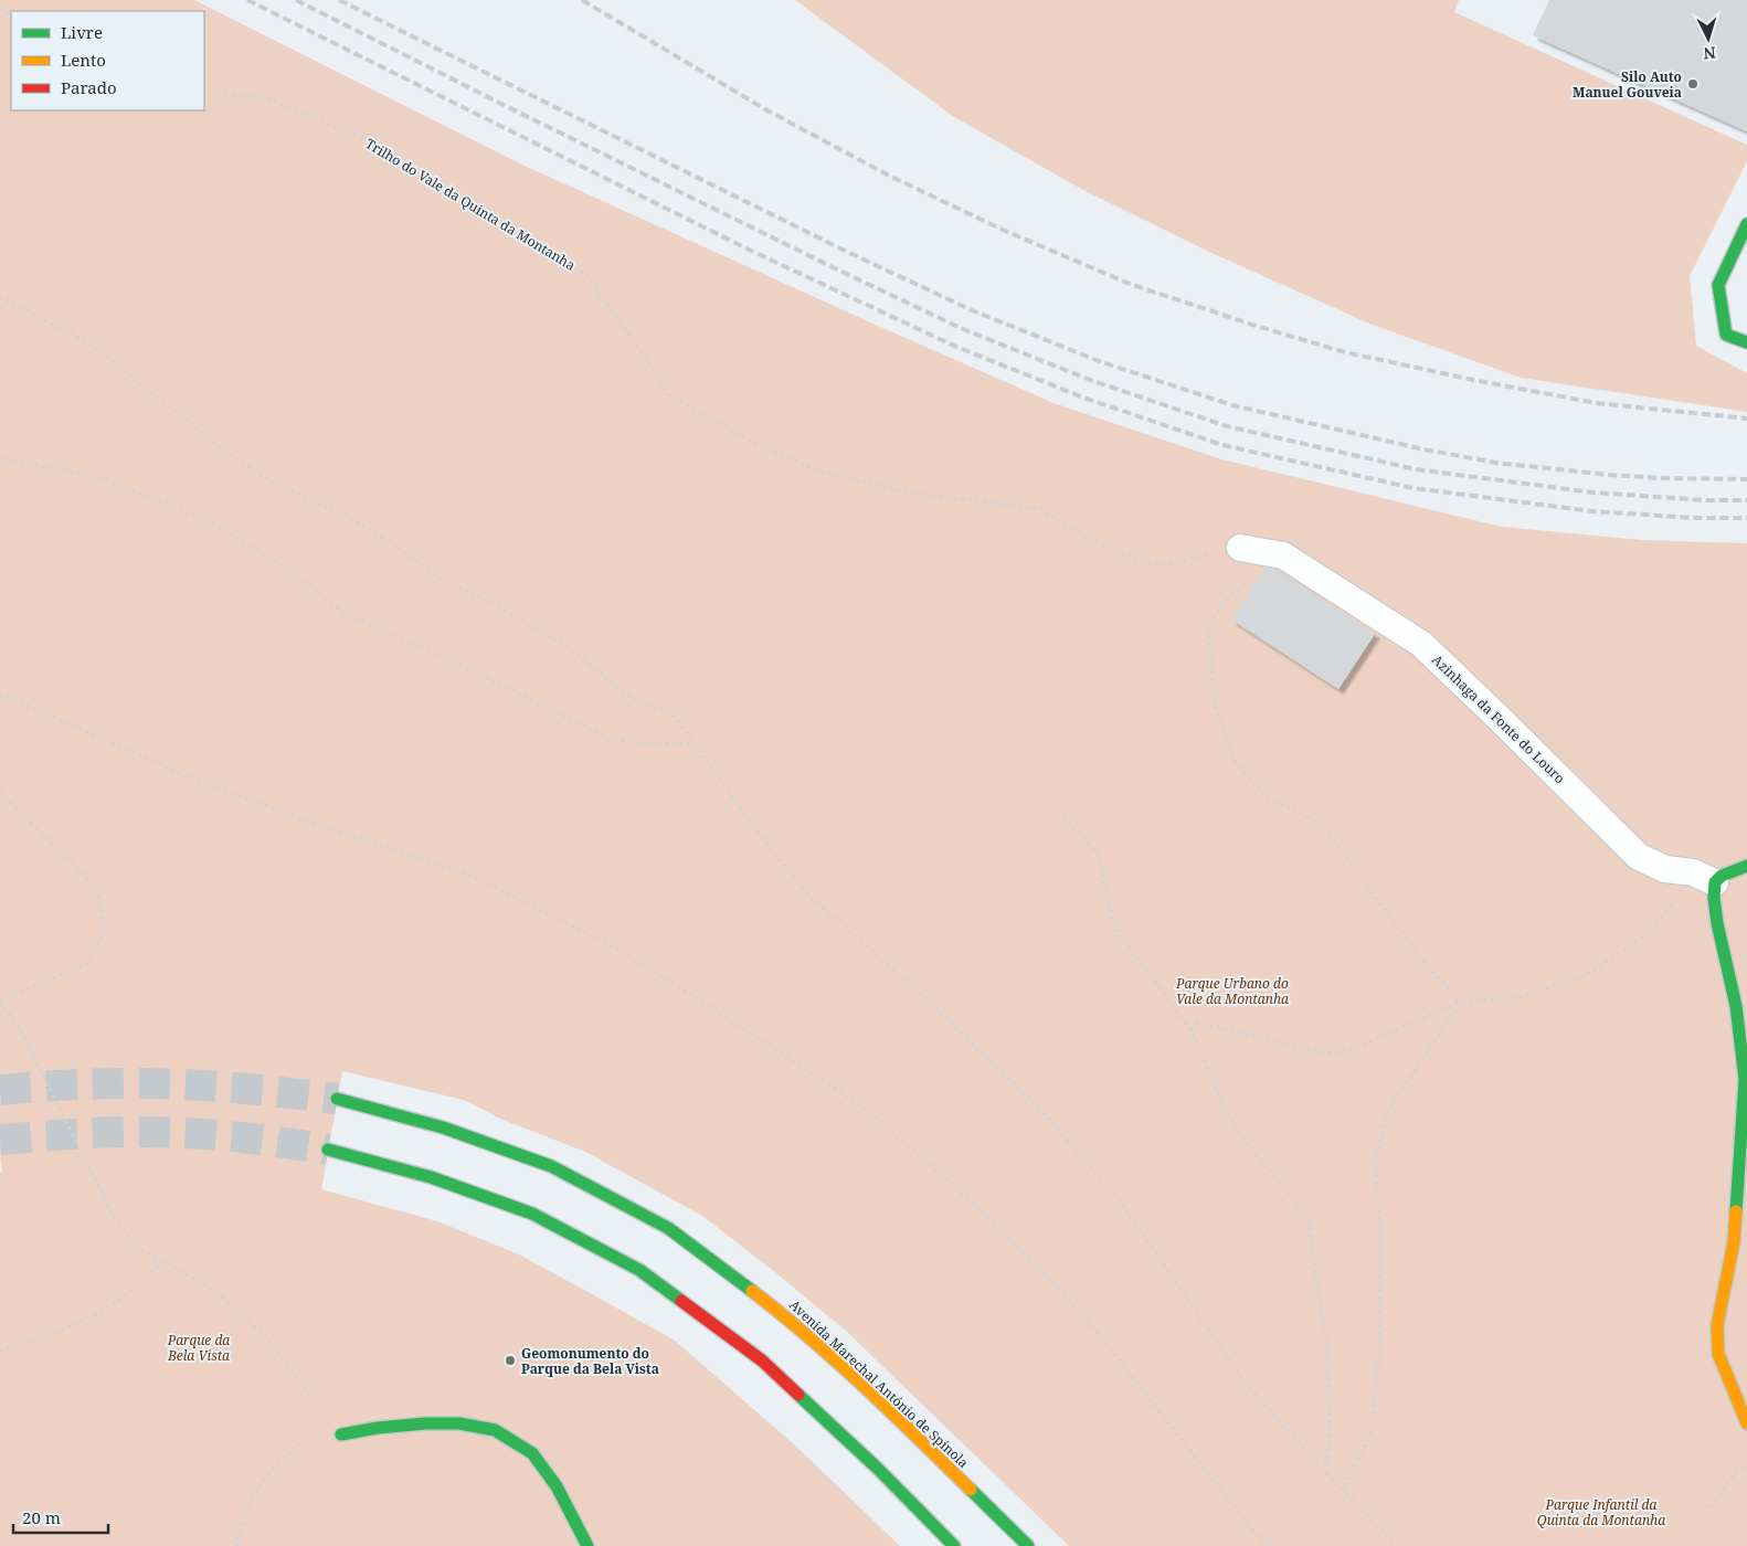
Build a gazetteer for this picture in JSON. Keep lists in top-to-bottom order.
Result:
{
  "streets": {
    "main road": ["Avenida Marechal António de Spínola"],
    "street": ["Azinhaga da Fonte do Louro"],
    "path": ["Trilho do Vale da Quinta da Montanha"]
  },
  "crossings": [
    ["Trilho do Vale da Quinta da Montanha", "Azinhaga da Fonte do Louro"]
  ],
  "parks": ["Parque Urbano do Vale da Montanha", "Parque da Bela Vista", "Parque Infantil da Quinta da Montanha"],
  "places": ["Silo Auto Manuel Gouveia", "Geomonumento do Parque da Bela Vista"],
  "legend": ["Livre", "Lento", "Parado"],
  "scale_bar": "20 m",
  "north": "bottom"
}
